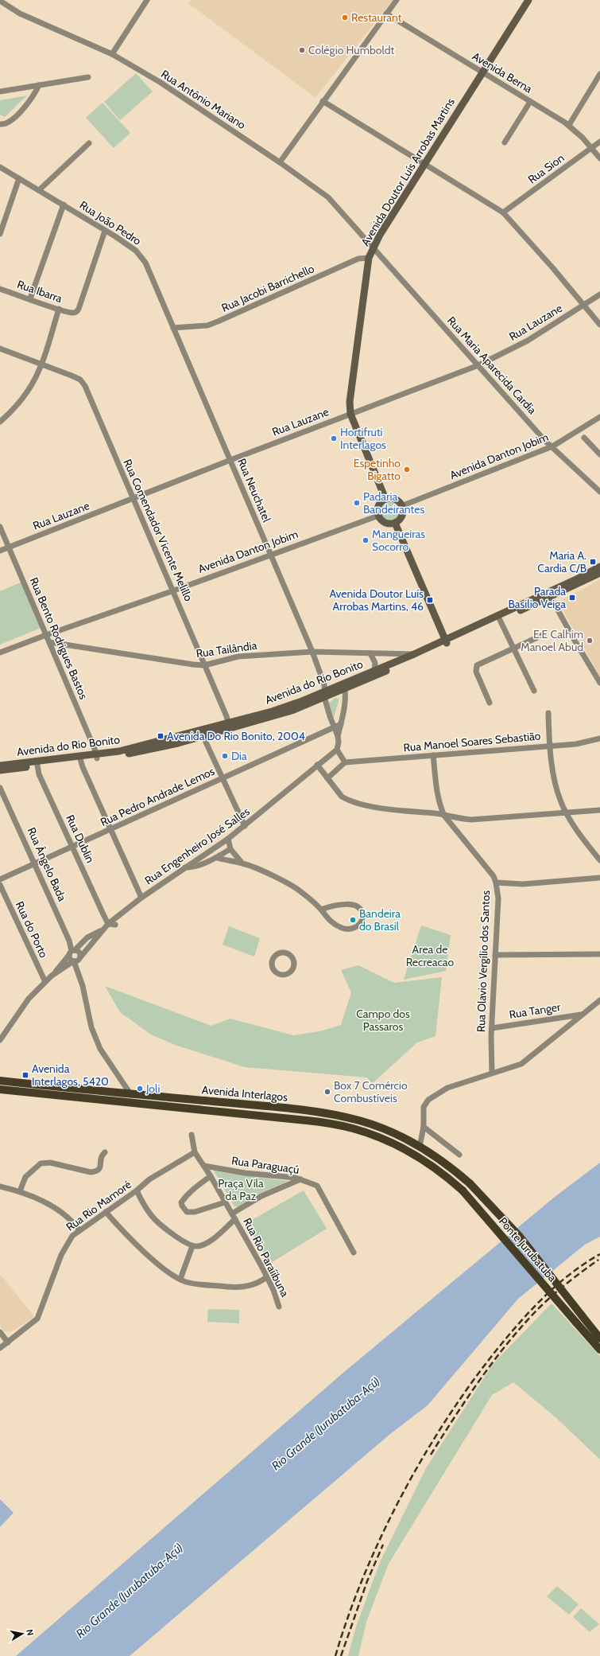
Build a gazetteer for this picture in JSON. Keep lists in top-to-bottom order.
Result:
{
  "streets": {
    "main road": [
      "Avenida Doutor Luís Arrobas Martins",
      "Avenida do Rio Bonito",
      "Avenida Interlagos",
      "Ponte Jurubatuba"
    ],
    "street": [
      "Avenida Berna",
      "Rua Antônio Mariano",
      "Rua Sion",
      "Rua João Pedro",
      "Rua Jacobi Barrichello",
      "Rua Ibarra",
      "Rua Lauzane",
      "Rua Maria Aparecida Cardia",
      "Avenida Danton Jobim",
      "Rua Neuchatel",
      "Rua Comendador Vicente Melillo",
      "Rua Bento Rodrigues Bastos",
      "Rua Tailândia",
      "Rua Manoel Soares Sebastião",
      "Rua Pedro Andrade Lemos",
      "Rua Dublin",
      "Rua Engenheiro José Salles",
      "Rua Ângelo Bada",
      "Rua do Porto",
      "Rua Olavio Vergílio dos Santos",
      "Rua Tanger",
      "Rua Paraguaçú",
      "Rua Rio Mamoré",
      "Rua Rio Paraíibuna"
    ]
  },
  "crossings": [
    ["Avenida Berna", "Rua Sion"],
    ["Avenida Berna", "Avenida Doutor Luís Arrobas Martins"],
    ["Rua Antônio Mariano", "Avenida Doutor Luís Arrobas Martins"],
    ["Rua Antônio Mariano", "Rua Maria Aparecida Cardia"],
    ["Avenida Doutor Luís Arrobas Martins", "Rua Jacobi Barrichello"],
    ["Avenida Doutor Luís Arrobas Martins", "Rua Lauzane"],
    ["Avenida Doutor Luís Arrobas Martins", "Rua Maria Aparecida Cardia"],
    ["Avenida Doutor Luís Arrobas Martins", "Avenida Danton Jobim"],
    ["Rua João Pedro", "Rua Jacobi Barrichello"],
    ["Rua João Pedro", "Rua Ibarra"],
    ["Rua João Pedro", "Rua Neuchatel"],
    ["Rua Jacobi Barrichello", "Rua Neuchatel"],
    ["Rua Lauzane", "Rua Maria Aparecida Cardia"],
    ["Rua Lauzane", "Rua Neuchatel"],
    ["Rua Lauzane", "Rua Comendador Vicente Melillo"],
    ["Rua Lauzane", "Rua Bento Rodrigues Bastos"],
    ["Rua Maria Aparecida Cardia", "Avenida Danton Jobim"],
    ["Avenida Danton Jobim", "Rua Neuchatel"],
    ["Avenida Danton Jobim", "Rua Comendador Vicente Melillo"],
    ["Avenida Danton Jobim", "Rua Bento Rodrigues Bastos"],
    ["Rua Neuchatel", "Rua Tailândia"],
    ["Rua Neuchatel", "Avenida do Rio Bonito"],
    ["Rua Neuchatel", "Rua Pedro Andrade Lemos"],
    ["Rua Comendador Vicente Melillo", "Rua Tailândia"],
    ["Rua Comendador Vicente Melillo", "Avenida do Rio Bonito"],
    ["Rua Bento Rodrigues Bastos", "Rua Tailândia"],
    ["Rua Bento Rodrigues Bastos", "Avenida do Rio Bonito"],
    ["Rua Tailândia", "Avenida do Rio Bonito"],
    ["Avenida do Rio Bonito", "Rua Dublin"],
    ["Rua Manoel Soares Sebastião", "Rua Olavio Vergílio dos Santos"],
    ["Rua Pedro Andrade Lemos", "Rua Dublin"],
    ["Rua Pedro Andrade Lemos", "Rua Ângelo Bada"],
    ["Rua Dublin", "Rua Engenheiro José Salles"],
    ["Rua Engenheiro José Salles", "Rua Ângelo Bada"],
    ["Rua Engenheiro José Salles", "Rua do Porto"],
    ["Rua Olavio Vergílio dos Santos", "Rua Tanger"],
    ["Avenida Interlagos", "Ponte Jurubatuba"],
    ["Rua Paraguaçú", "Rua Rio Paraíibuna"],
    ["Rua Rio Mamoré", "Rua Rio Paraíibuna"]
  ],
  "water": ["Rio Grande (Jurubatuba-Açú)"],
  "parks": ["Area de Recreacao", "Campo dos Passaros", "Praça Vila da Paz"],
  "places": {
    "other": [
      "Restaurant",
      "Colégio Humboldt",
      "Hortifruti Interlagos",
      "Espetinho Bigatto",
      "Padaria Bandeirantes",
      "Mangueiras Socorro",
      "E.E Calhim Manoel Abud",
      "Dia",
      "Bandeira do Brasil",
      "Joli",
      "Box 7 Comércio Combustíveis"
    ],
    "transit": [
      "Maria A. Cardia C/B",
      "Parada Basilio Veiga",
      "Avenida Doutor Luís Arrobas Martins, 46",
      "Avenida Do Rio Bonito, 2004",
      "Avenida Interlagos, 5420"
    ]
  },
  "north": "right"
}
